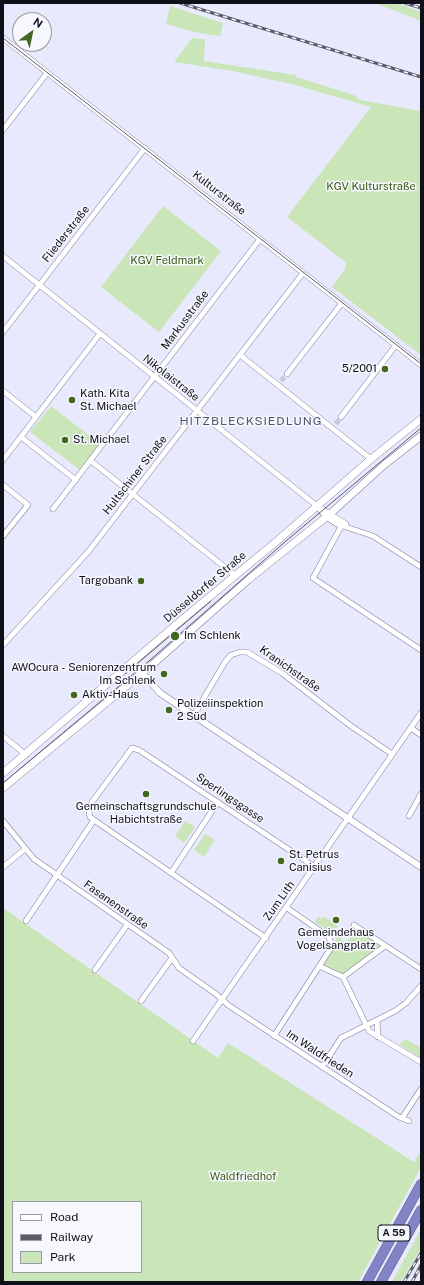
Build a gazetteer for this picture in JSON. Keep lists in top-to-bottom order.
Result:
{
  "streets": {
    "highway": ["A 59"],
    "main road": ["Düsseldorfer Straße"],
    "street": [
      "Kulturstraße",
      "Fliederstraße",
      "Markusstraße",
      "Nikolaistraße",
      "Hultschiner Straße",
      "Kranichstraße",
      "Sperlingsgasse",
      "Zum Lith",
      "Fasanenstraße",
      "Im Waldfrieden"
    ]
  },
  "crossings": [
    ["Kulturstraße", "Fliederstraße"],
    ["Kulturstraße", "Markusstraße"],
    ["Kulturstraße", "Hultschiner Straße"],
    ["Fliederstraße", "Nikolaistraße"],
    ["Markusstraße", "Nikolaistraße"],
    ["Nikolaistraße", "Hultschiner Straße"],
    ["Nikolaistraße", "Düsseldorfer Straße"],
    ["Kranichstraße", "Zum Lith"],
    ["Sperlingsgasse", "Zum Lith"],
    ["Zum Lith", "Fasanenstraße"],
    ["Zum Lith", "Im Waldfrieden"],
    ["Fasanenstraße", "Im Waldfrieden"]
  ],
  "districts": ["HITZBLECKSIEDLUNG"],
  "parks": ["KGV Kulturstraße", "KGV Feldmark", "Waldfriedhof"],
  "places": [
    "5/2001",
    "Kath. Kita St. Michael",
    "St. Michael",
    "Targobank",
    "Im Schlenk",
    "AWOcura - Seniorenzentrum Im Schlenk",
    "Aktiv-Haus",
    "Polizeiinspektion 2 Süd",
    "Gemeinschaftsgrundschule Habichtstraße",
    "St. Petrus Canisius",
    "Gemeindehaus Vogelsangplatz"
  ],
  "legend": ["Road", "Railway", "Park"],
  "north": "top right"
}
